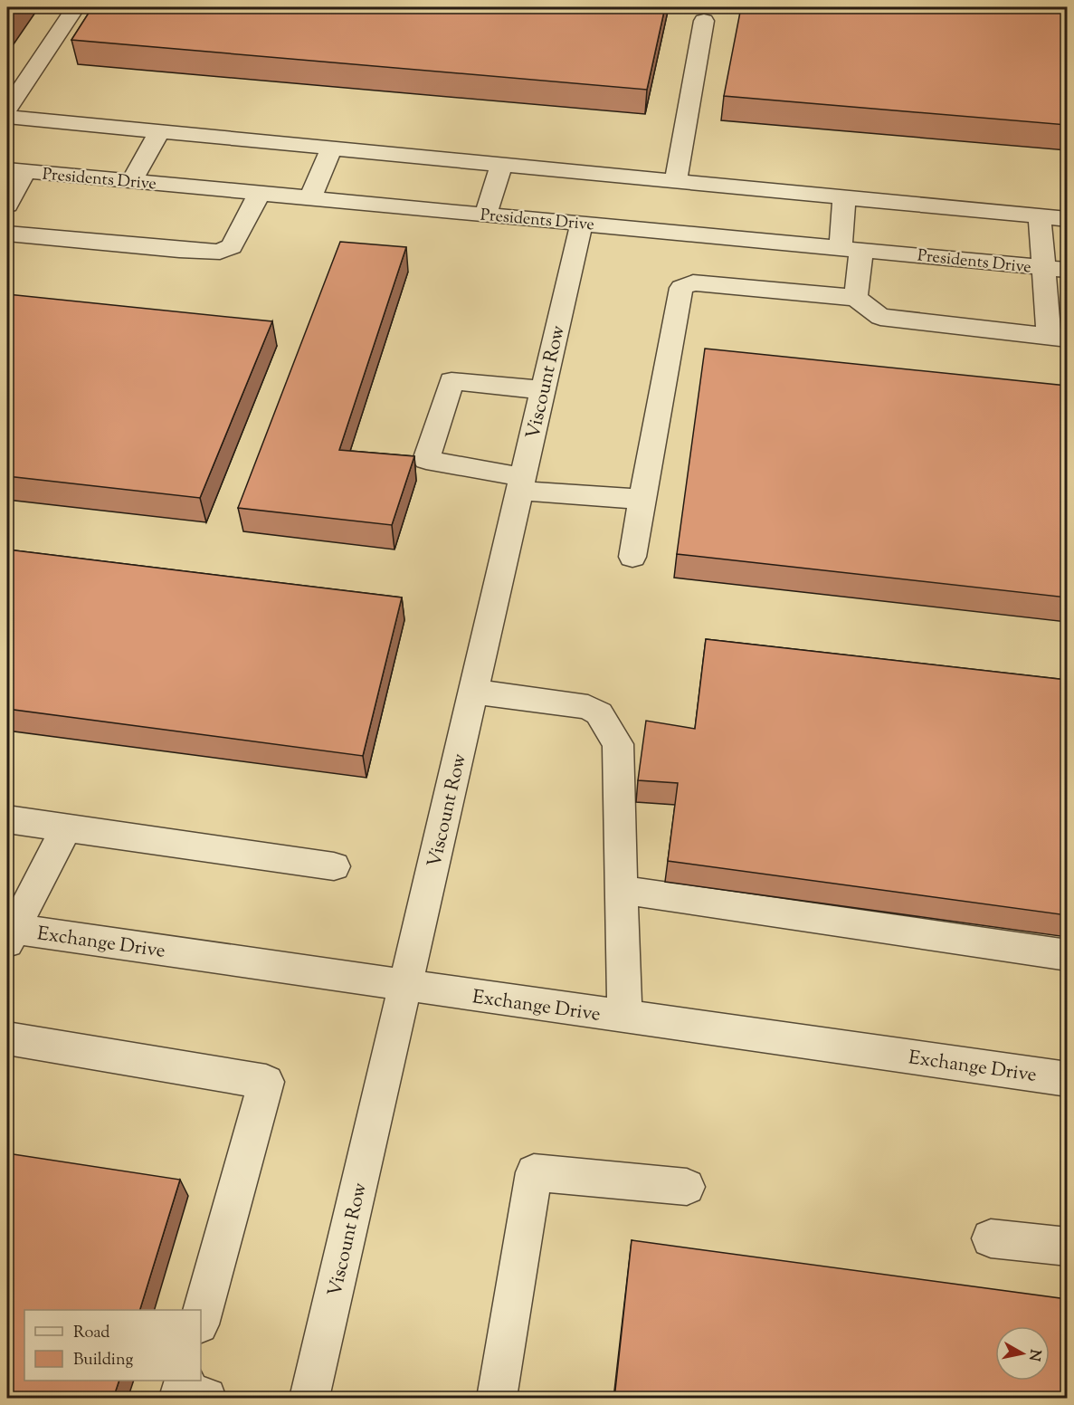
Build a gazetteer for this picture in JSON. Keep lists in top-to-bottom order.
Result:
{
  "streets": {
    "street": ["Presidents Drive", "Viscount Row", "Exchange Drive"]
  },
  "crossings": [
    ["Presidents Drive", "Viscount Row"],
    ["Viscount Row", "Exchange Drive"]
  ],
  "legend": ["Road", "Building"],
  "north": "right"
}
